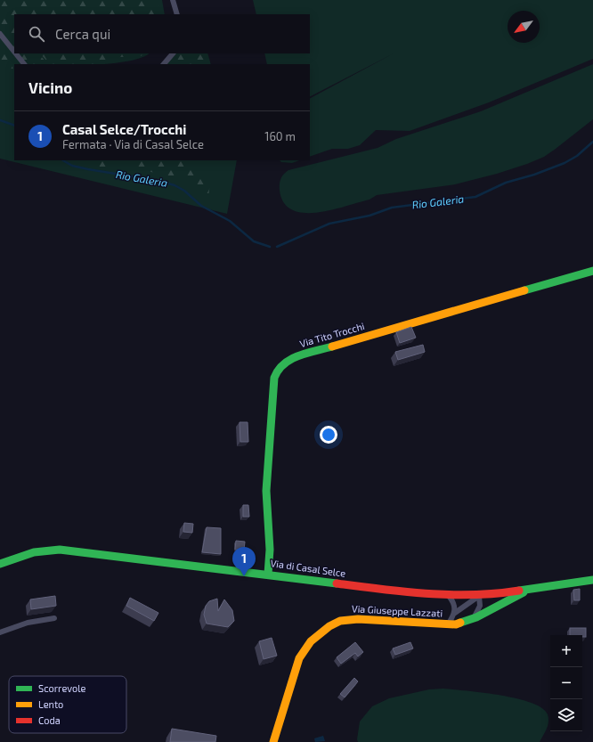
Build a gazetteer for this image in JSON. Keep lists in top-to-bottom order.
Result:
{
  "streets": {
    "street": ["Via Tito Trocchi", "Via di Casal Selce", "Via Giuseppe Lazzati"]
  },
  "crossings": [
    ["Via Tito Trocchi", "Via di Casal Selce"],
    ["Via di Casal Selce", "Via Giuseppe Lazzati"]
  ],
  "water": ["Rio Galeria"],
  "legend": ["Scorrevole", "Lento", "Coda"],
  "north": "bottom left",
  "page": {
    "search": "Cerca qui",
    "heading": "Vicino",
    "list": [
      {
        "mark": "1",
        "name": "Casal Selce/Trocchi",
        "note": "Fermata · Via di Casal Selce",
        "value": "160 m"
      }
    ],
    "pins": "1",
    "map_buttons": ["+", "−"]
  }
}
